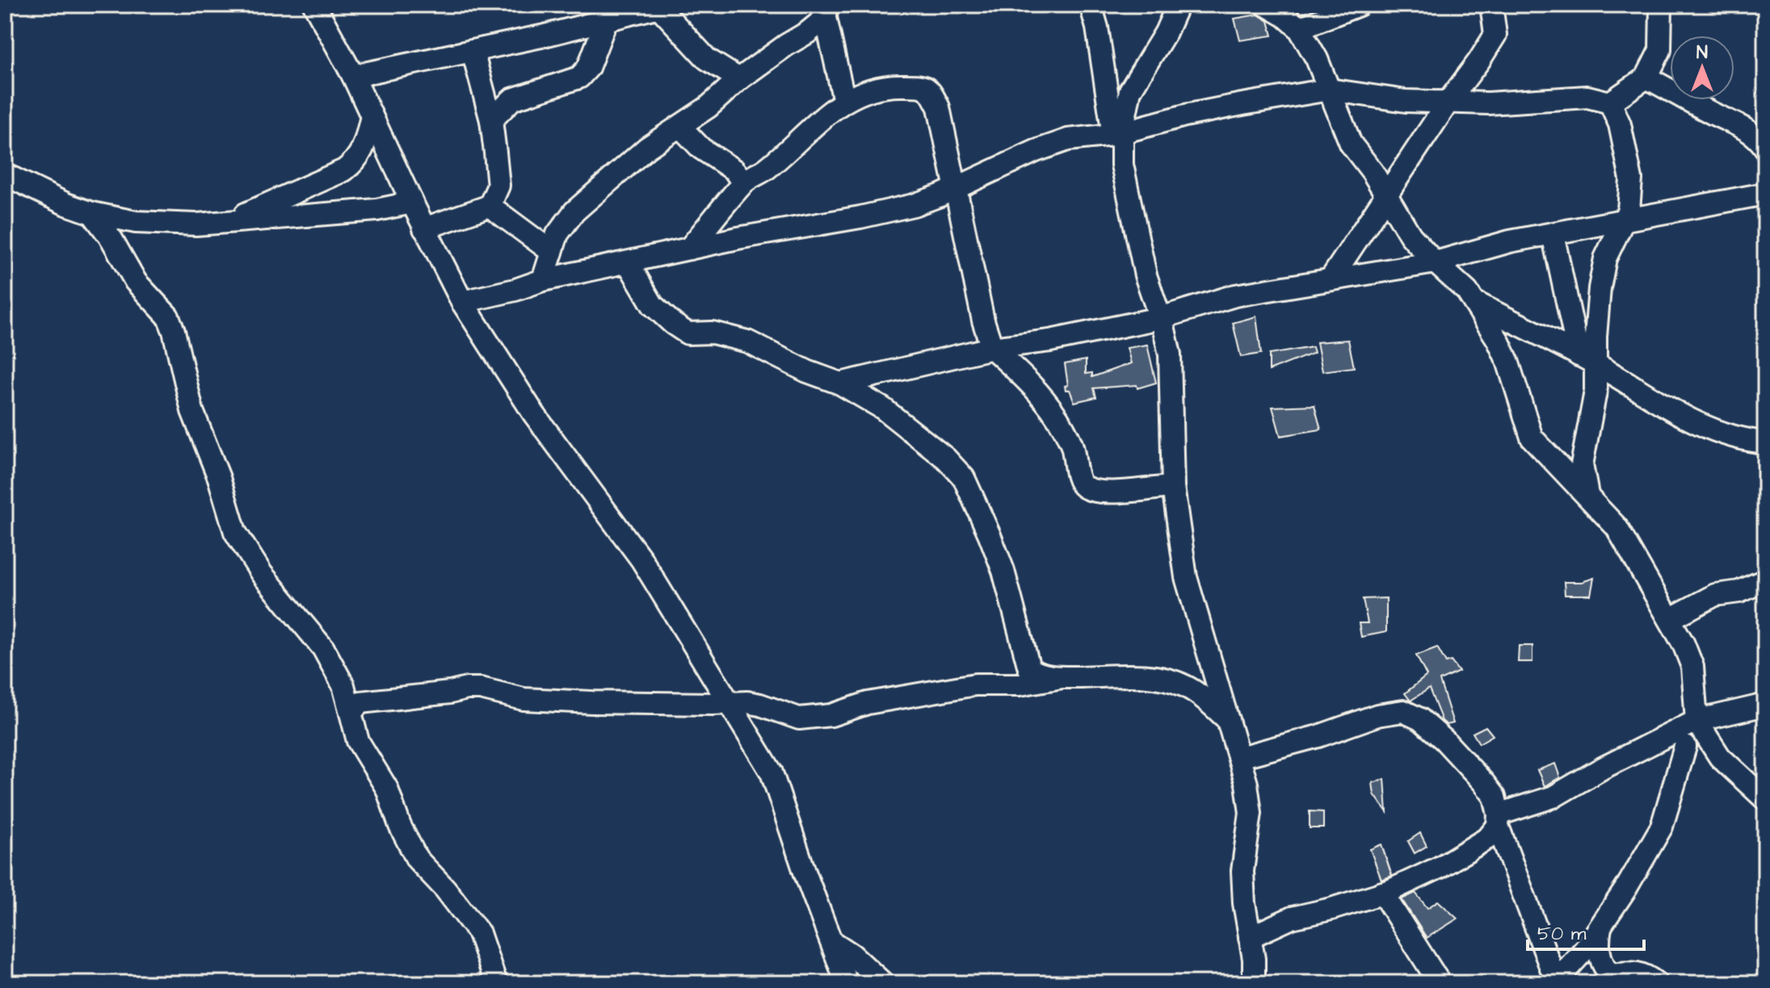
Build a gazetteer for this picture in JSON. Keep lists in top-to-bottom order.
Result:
{
  "scale_bar": "50 m",
  "north": "top"
}
